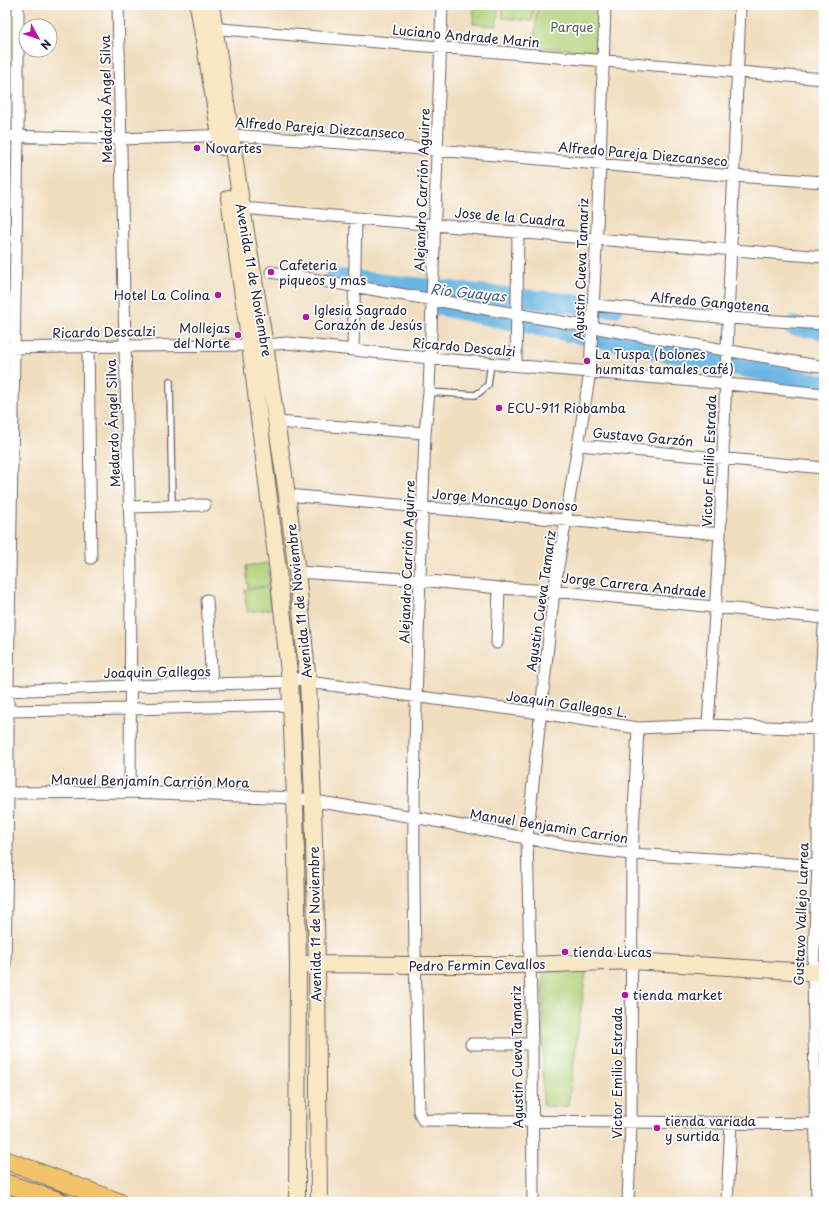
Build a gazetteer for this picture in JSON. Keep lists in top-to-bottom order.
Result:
{
  "streets": {
    "street": [
      "Luciano Andrade Marin",
      "Medardo Ángel Silva",
      "Alfredo Pareja Diezcanseco",
      "Alejandro Carrión Aguirre",
      "Jose de la Cuadra",
      "Agustin Cueva Tamariz",
      "Avenida 11 de Noviembre",
      "Alfredo Gangotena",
      "Ricardo Descalzi",
      "Gustavo Garzón",
      "Victor Emilio Estrada",
      "Jorge Moncayo Donoso",
      "Jorge Carrera Andrade",
      "Joaquin Gallegos",
      "Joaquin Gallegos L.",
      "Manuel Benjamín Carrión Mora",
      "Manuel Benjamin Carrion",
      "Gustavo Vallejo Larrea",
      "Pedro Fermin Cevallos"
    ]
  },
  "crossings": [
    ["Luciano Andrade Marin", "Alejandro Carrión Aguirre"],
    ["Luciano Andrade Marin", "Agustin Cueva Tamariz"],
    ["Luciano Andrade Marin", "Avenida 11 de Noviembre"],
    ["Luciano Andrade Marin", "Victor Emilio Estrada"],
    ["Medardo Ángel Silva", "Alfredo Pareja Diezcanseco"],
    ["Medardo Ángel Silva", "Ricardo Descalzi"],
    ["Medardo Ángel Silva", "Joaquin Gallegos"],
    ["Medardo Ángel Silva", "Manuel Benjamín Carrión Mora"],
    ["Alfredo Pareja Diezcanseco", "Alejandro Carrión Aguirre"],
    ["Alfredo Pareja Diezcanseco", "Agustin Cueva Tamariz"],
    ["Alfredo Pareja Diezcanseco", "Avenida 11 de Noviembre"],
    ["Alfredo Pareja Diezcanseco", "Victor Emilio Estrada"],
    ["Alejandro Carrión Aguirre", "Jose de la Cuadra"],
    ["Alejandro Carrión Aguirre", "Agustin Cueva Tamariz"],
    ["Alejandro Carrión Aguirre", "Ricardo Descalzi"],
    ["Alejandro Carrión Aguirre", "Jorge Moncayo Donoso"],
    ["Alejandro Carrión Aguirre", "Jorge Carrera Andrade"],
    ["Alejandro Carrión Aguirre", "Joaquin Gallegos L."],
    ["Alejandro Carrión Aguirre", "Manuel Benjamin Carrion"],
    ["Alejandro Carrión Aguirre", "Pedro Fermin Cevallos"],
    ["Jose de la Cuadra", "Agustin Cueva Tamariz"],
    ["Jose de la Cuadra", "Avenida 11 de Noviembre"],
    ["Jose de la Cuadra", "Victor Emilio Estrada"],
    ["Agustin Cueva Tamariz", "Alfredo Gangotena"],
    ["Agustin Cueva Tamariz", "Ricardo Descalzi"],
    ["Agustin Cueva Tamariz", "Gustavo Garzón"],
    ["Agustin Cueva Tamariz", "Jorge Moncayo Donoso"],
    ["Agustin Cueva Tamariz", "Jorge Carrera Andrade"],
    ["Agustin Cueva Tamariz", "Joaquin Gallegos L."],
    ["Agustin Cueva Tamariz", "Manuel Benjamin Carrion"],
    ["Agustin Cueva Tamariz", "Pedro Fermin Cevallos"],
    ["Avenida 11 de Noviembre", "Ricardo Descalzi"],
    ["Avenida 11 de Noviembre", "Jorge Moncayo Donoso"],
    ["Avenida 11 de Noviembre", "Jorge Carrera Andrade"],
    ["Avenida 11 de Noviembre", "Joaquin Gallegos"],
    ["Avenida 11 de Noviembre", "Joaquin Gallegos L."],
    ["Avenida 11 de Noviembre", "Manuel Benjamín Carrión Mora"],
    ["Avenida 11 de Noviembre", "Manuel Benjamin Carrion"],
    ["Avenida 11 de Noviembre", "Pedro Fermin Cevallos"],
    ["Alfredo Gangotena", "Victor Emilio Estrada"],
    ["Ricardo Descalzi", "Victor Emilio Estrada"],
    ["Gustavo Garzón", "Victor Emilio Estrada"],
    ["Victor Emilio Estrada", "Jorge Moncayo Donoso"],
    ["Victor Emilio Estrada", "Jorge Carrera Andrade"],
    ["Victor Emilio Estrada", "Joaquin Gallegos L."],
    ["Victor Emilio Estrada", "Manuel Benjamin Carrion"],
    ["Victor Emilio Estrada", "Pedro Fermin Cevallos"],
    ["Joaquin Gallegos", "Joaquin Gallegos L."],
    ["Joaquin Gallegos L.", "Gustavo Vallejo Larrea"],
    ["Manuel Benjamín Carrión Mora", "Manuel Benjamin Carrion"],
    ["Manuel Benjamin Carrion", "Gustavo Vallejo Larrea"],
    ["Gustavo Vallejo Larrea", "Pedro Fermin Cevallos"]
  ],
  "water": ["Rio Guayas"],
  "parks": ["Parque"],
  "places": [
    "Novartes",
    "Cafeteria piqueos y mas",
    "Hotel La Colina",
    "Iglesia Sagrado Corazón de Jesús",
    "Mollejas del Norte",
    "La Tuspa (bolones humitas tamales café)",
    "ECU-911 Riobamba",
    "tienda Lucas",
    "tienda market",
    "tienda variada y surtida"
  ],
  "north": "bottom right"
}
